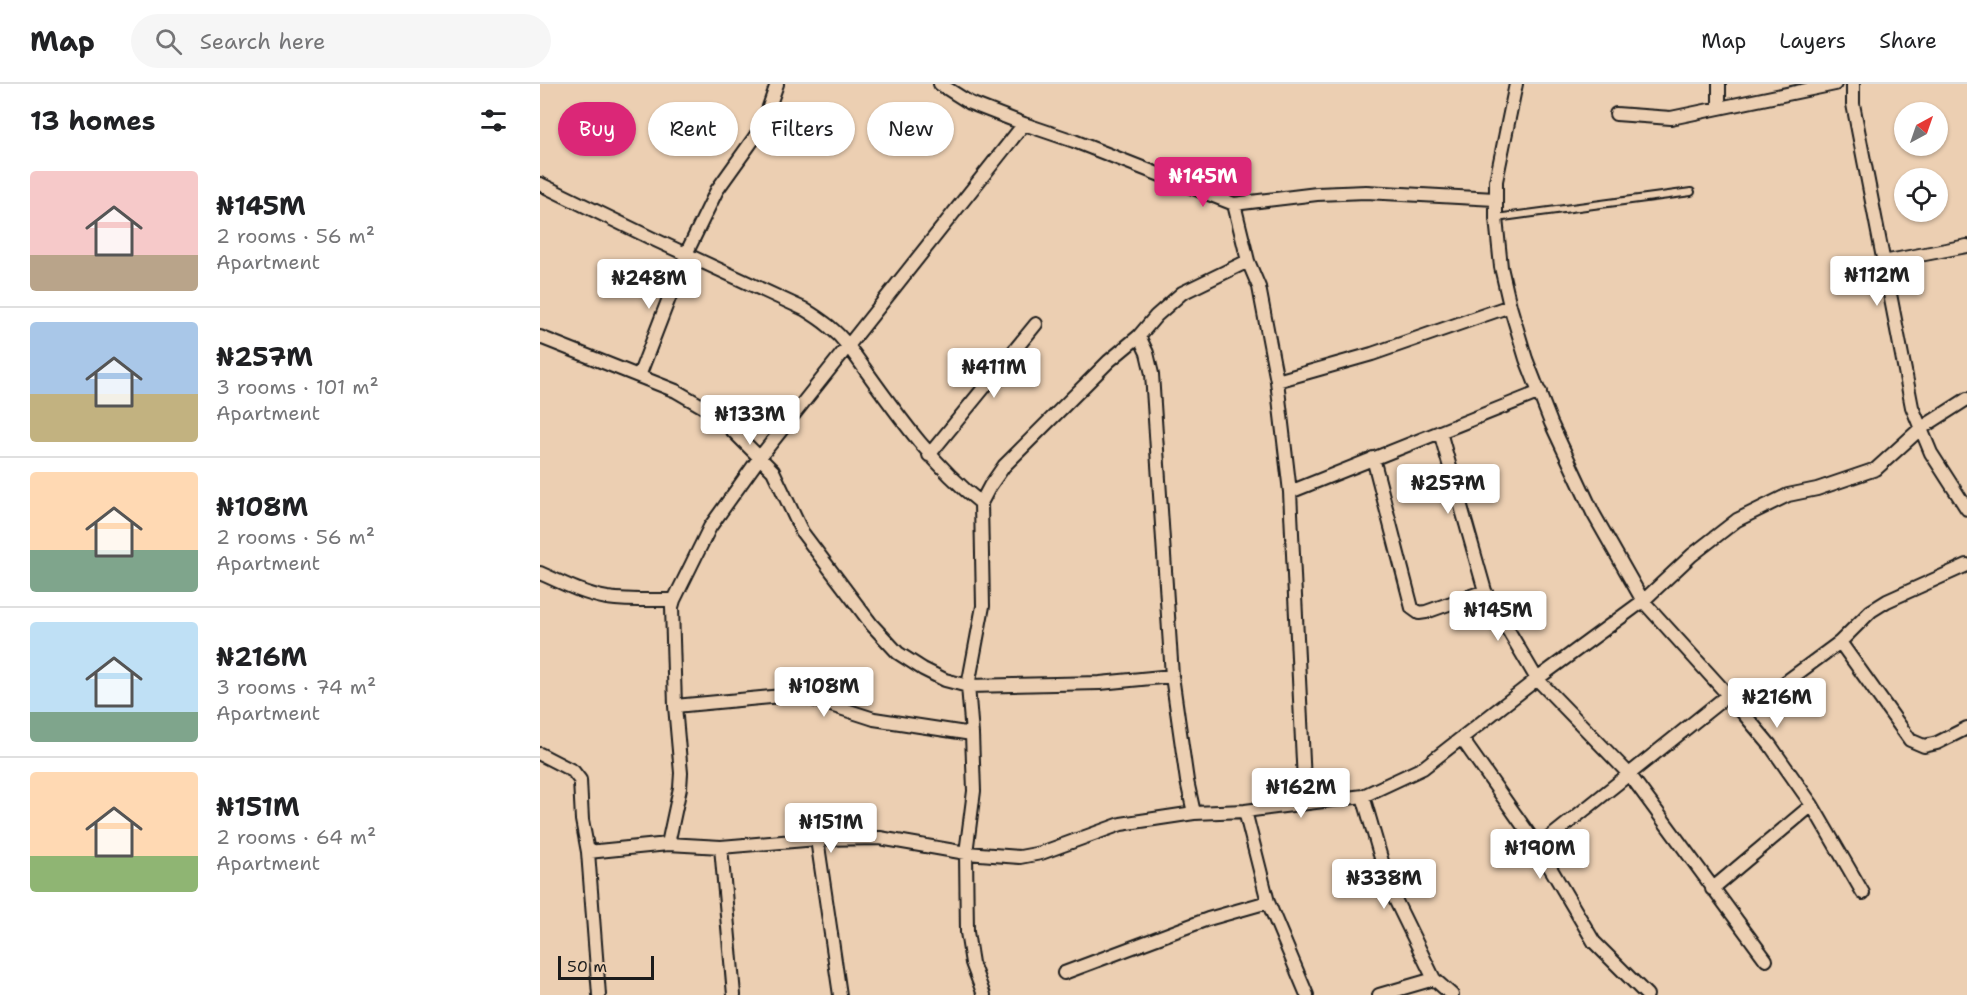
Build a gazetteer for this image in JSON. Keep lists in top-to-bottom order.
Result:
{
  "scale_bar": "50 m",
  "north": "top right",
  "page": {
    "header": "Map",
    "search": "Search here",
    "nav": ["Map", "Layers", "Share"],
    "heading": "13 homes",
    "chip": [
      "Buy",
      "Rent",
      "Filters",
      "New"
    ],
    "list": [
      {
        "name": "₦145M",
        "note": "2 rooms · 56 m² · Apartment"
      },
      {
        "name": "₦257M",
        "note": "3 rooms · 101 m² · Apartment"
      },
      {
        "name": "₦108M",
        "note": "2 rooms · 56 m² · Apartment"
      },
      {
        "name": "₦216M",
        "note": "3 rooms · 74 m² · Apartment"
      },
      {
        "name": "₦151M",
        "note": "2 rooms · 64 m² · Apartment"
      }
    ],
    "price": [
      "₦145M",
      "₦112M",
      "₦248M",
      "₦411M",
      "₦133M",
      "₦257M",
      "₦145M",
      "₦108M",
      "₦216M",
      "₦162M",
      "₦151M",
      "₦190M",
      "₦338M"
    ],
    "scale": "50 m"
  }
}
